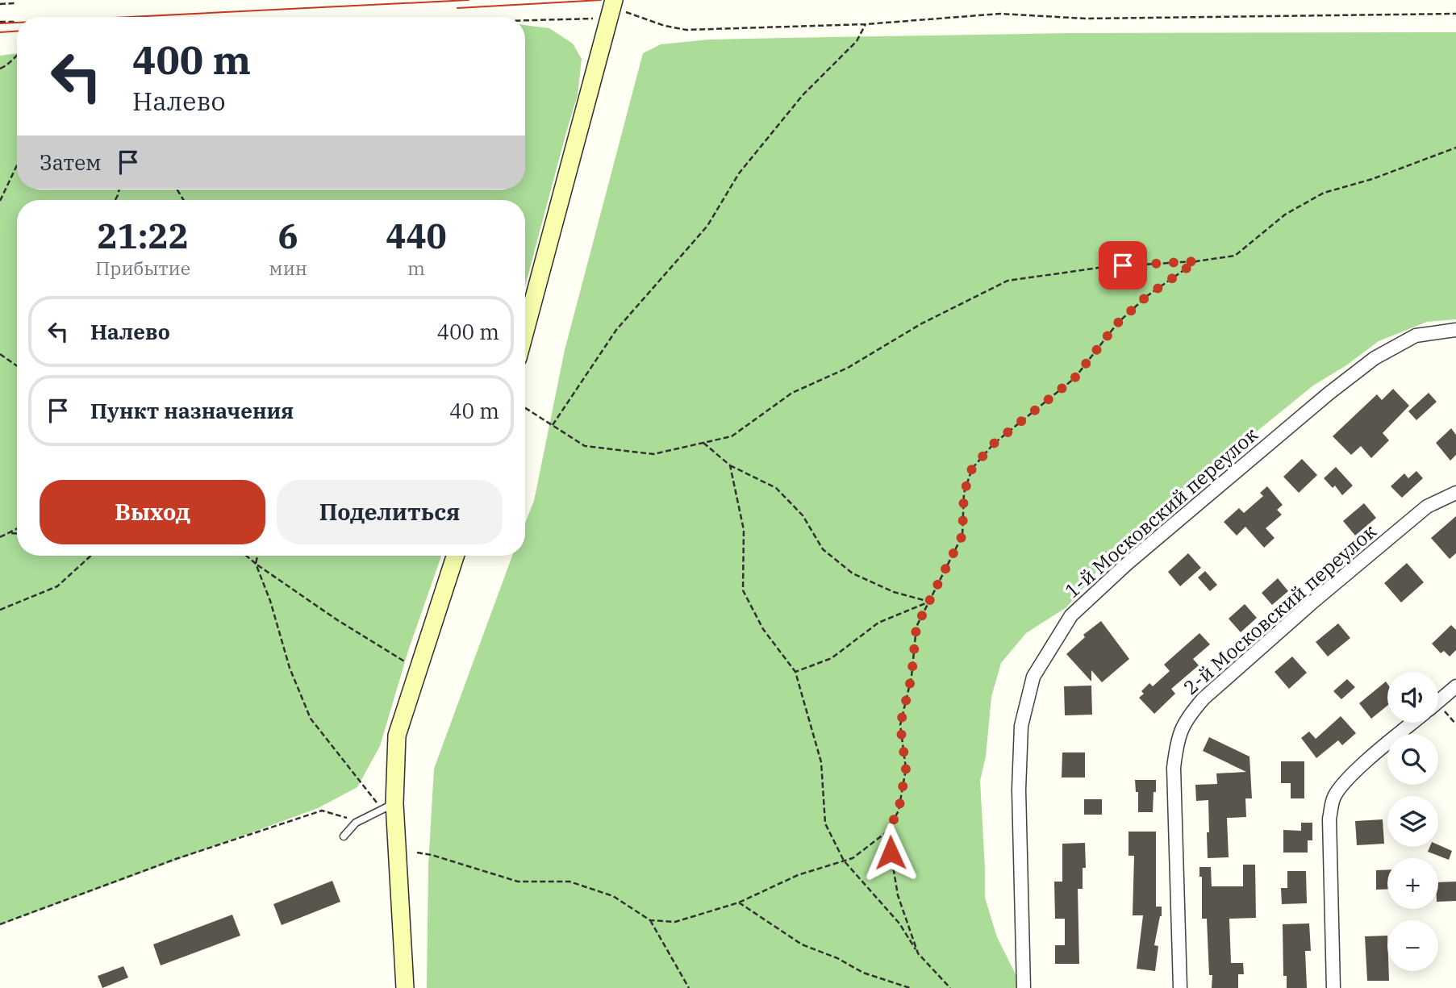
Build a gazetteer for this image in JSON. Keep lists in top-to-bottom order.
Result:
{
  "streets": {
    "street": ["1-й Московский переулок", "2-й Московский переулок"]
  },
  "page": {
    "turn": ["400 m", "Налево"],
    "then": "Затем",
    "eta": [
      "21:22",
      "Прибытие",
      "6",
      "мин",
      "440",
      "m"
    ],
    "list": [
      {
        "name": "Налево",
        "value": "400 m"
      },
      {
        "name": "Пункт назначения",
        "value": "40 m"
      }
    ],
    "buttons": ["Выход", "Поделиться"],
    "map_buttons": ["+", "−"]
  }
}
